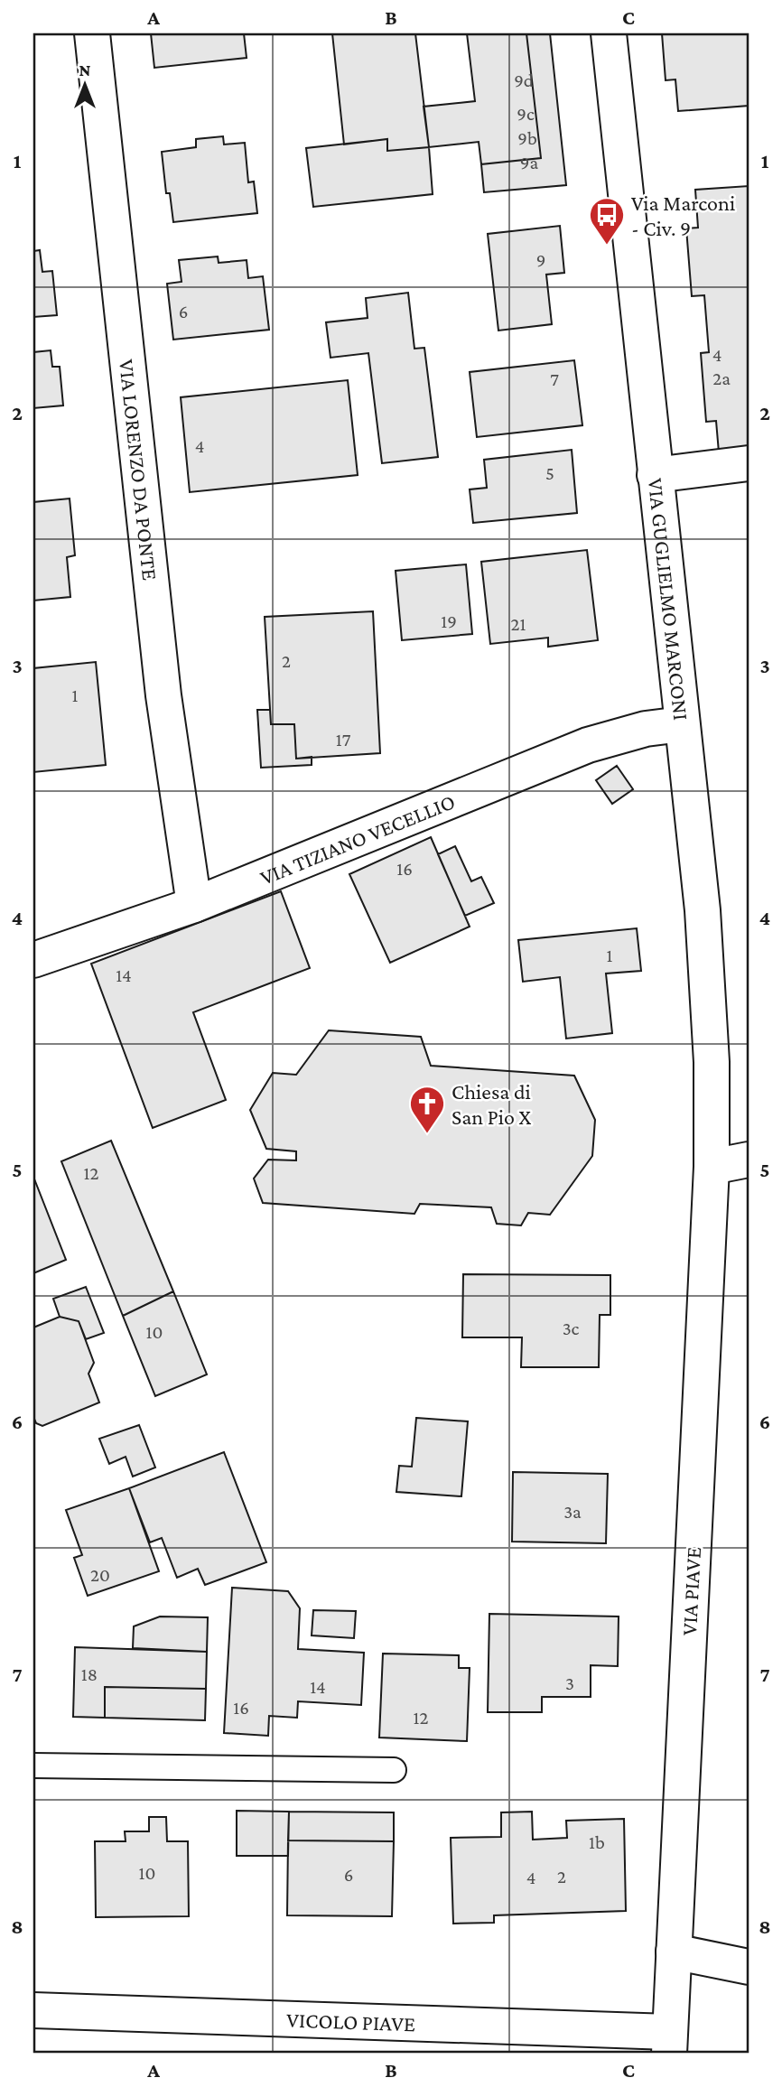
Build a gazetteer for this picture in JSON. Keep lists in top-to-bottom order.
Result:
{
  "streets": {
    "street": [
      "VIA LORENZO DA PONTE",
      "VIA GUGLIELMO MARCONI",
      "VIA TIZIANO VECELLIO",
      "VIA PIAVE",
      "VICOLO PIAVE"
    ]
  },
  "crossings": [
    ["VIA LORENZO DA PONTE", "VIA TIZIANO VECELLIO"],
    ["VIA GUGLIELMO MARCONI", "VIA TIZIANO VECELLIO"],
    ["VIA GUGLIELMO MARCONI", "VIA PIAVE"],
    ["VIA PIAVE", "VICOLO PIAVE"]
  ],
  "places": {
    "bus stop": ["Via Marconi - Civ. 9"],
    "church": ["Chiesa di San Pio X"]
  },
  "house_numbers": [
    "9d",
    "9c",
    "9b",
    "9a",
    "9",
    "6",
    "4",
    "2a",
    "7",
    "4",
    "5",
    "19",
    "21",
    "2",
    "1",
    "17",
    "16",
    "1",
    "14",
    "12",
    "3c",
    "10",
    "3a",
    "20",
    "18",
    "3",
    "14",
    "16",
    "12",
    "1b",
    "10",
    "6",
    "2",
    "4"
  ],
  "north": "top",
  "grid": {
    "columns": ["A", "B", "C"],
    "rows": [
      "1",
      "2",
      "3",
      "4",
      "5",
      "6",
      "7",
      "8"
    ]
  }
}
